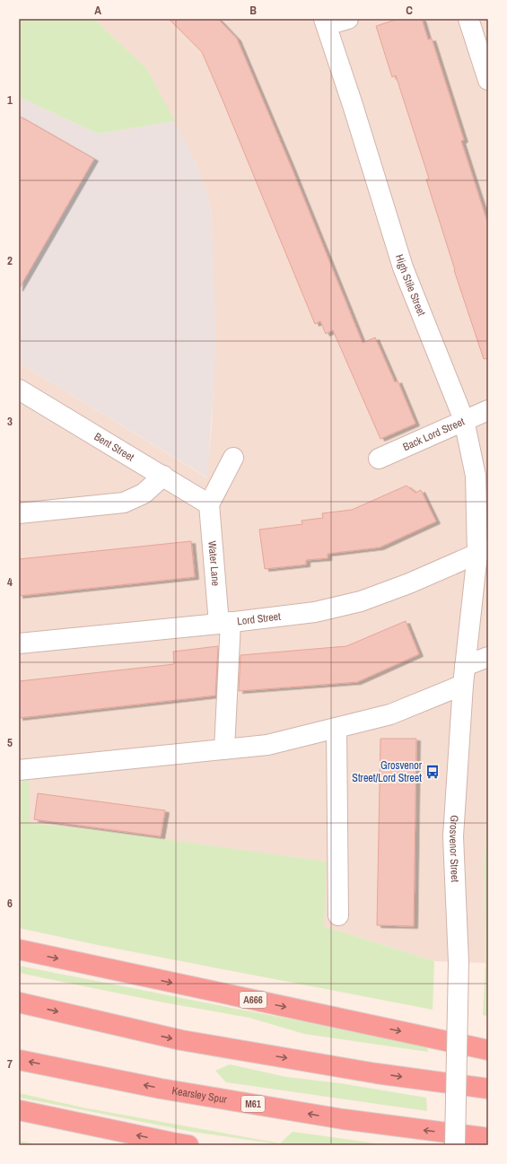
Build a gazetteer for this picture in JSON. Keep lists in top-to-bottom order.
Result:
{
  "streets": {
    "highway": ["A666", "Kearsley Spur", "M61"],
    "street": [
      "High Stile Street",
      "Back Lord Street",
      "Bent Street",
      "Water Lane",
      "Lord Street",
      "Grosvenor Street"
    ]
  },
  "crossings": [
    ["High Stile Street", "Back Lord Street"],
    ["High Stile Street", "Lord Street"],
    ["High Stile Street", "Grosvenor Street"],
    ["Bent Street", "Water Lane"],
    ["Water Lane", "Lord Street"],
    ["Lord Street", "Grosvenor Street"]
  ],
  "places": {
    "bus stop": ["Grosvenor Street/Lord Street"]
  },
  "grid": {
    "columns": ["A", "B", "C"],
    "rows": [
      "1",
      "2",
      "3",
      "4",
      "5",
      "6",
      "7"
    ]
  }
}
